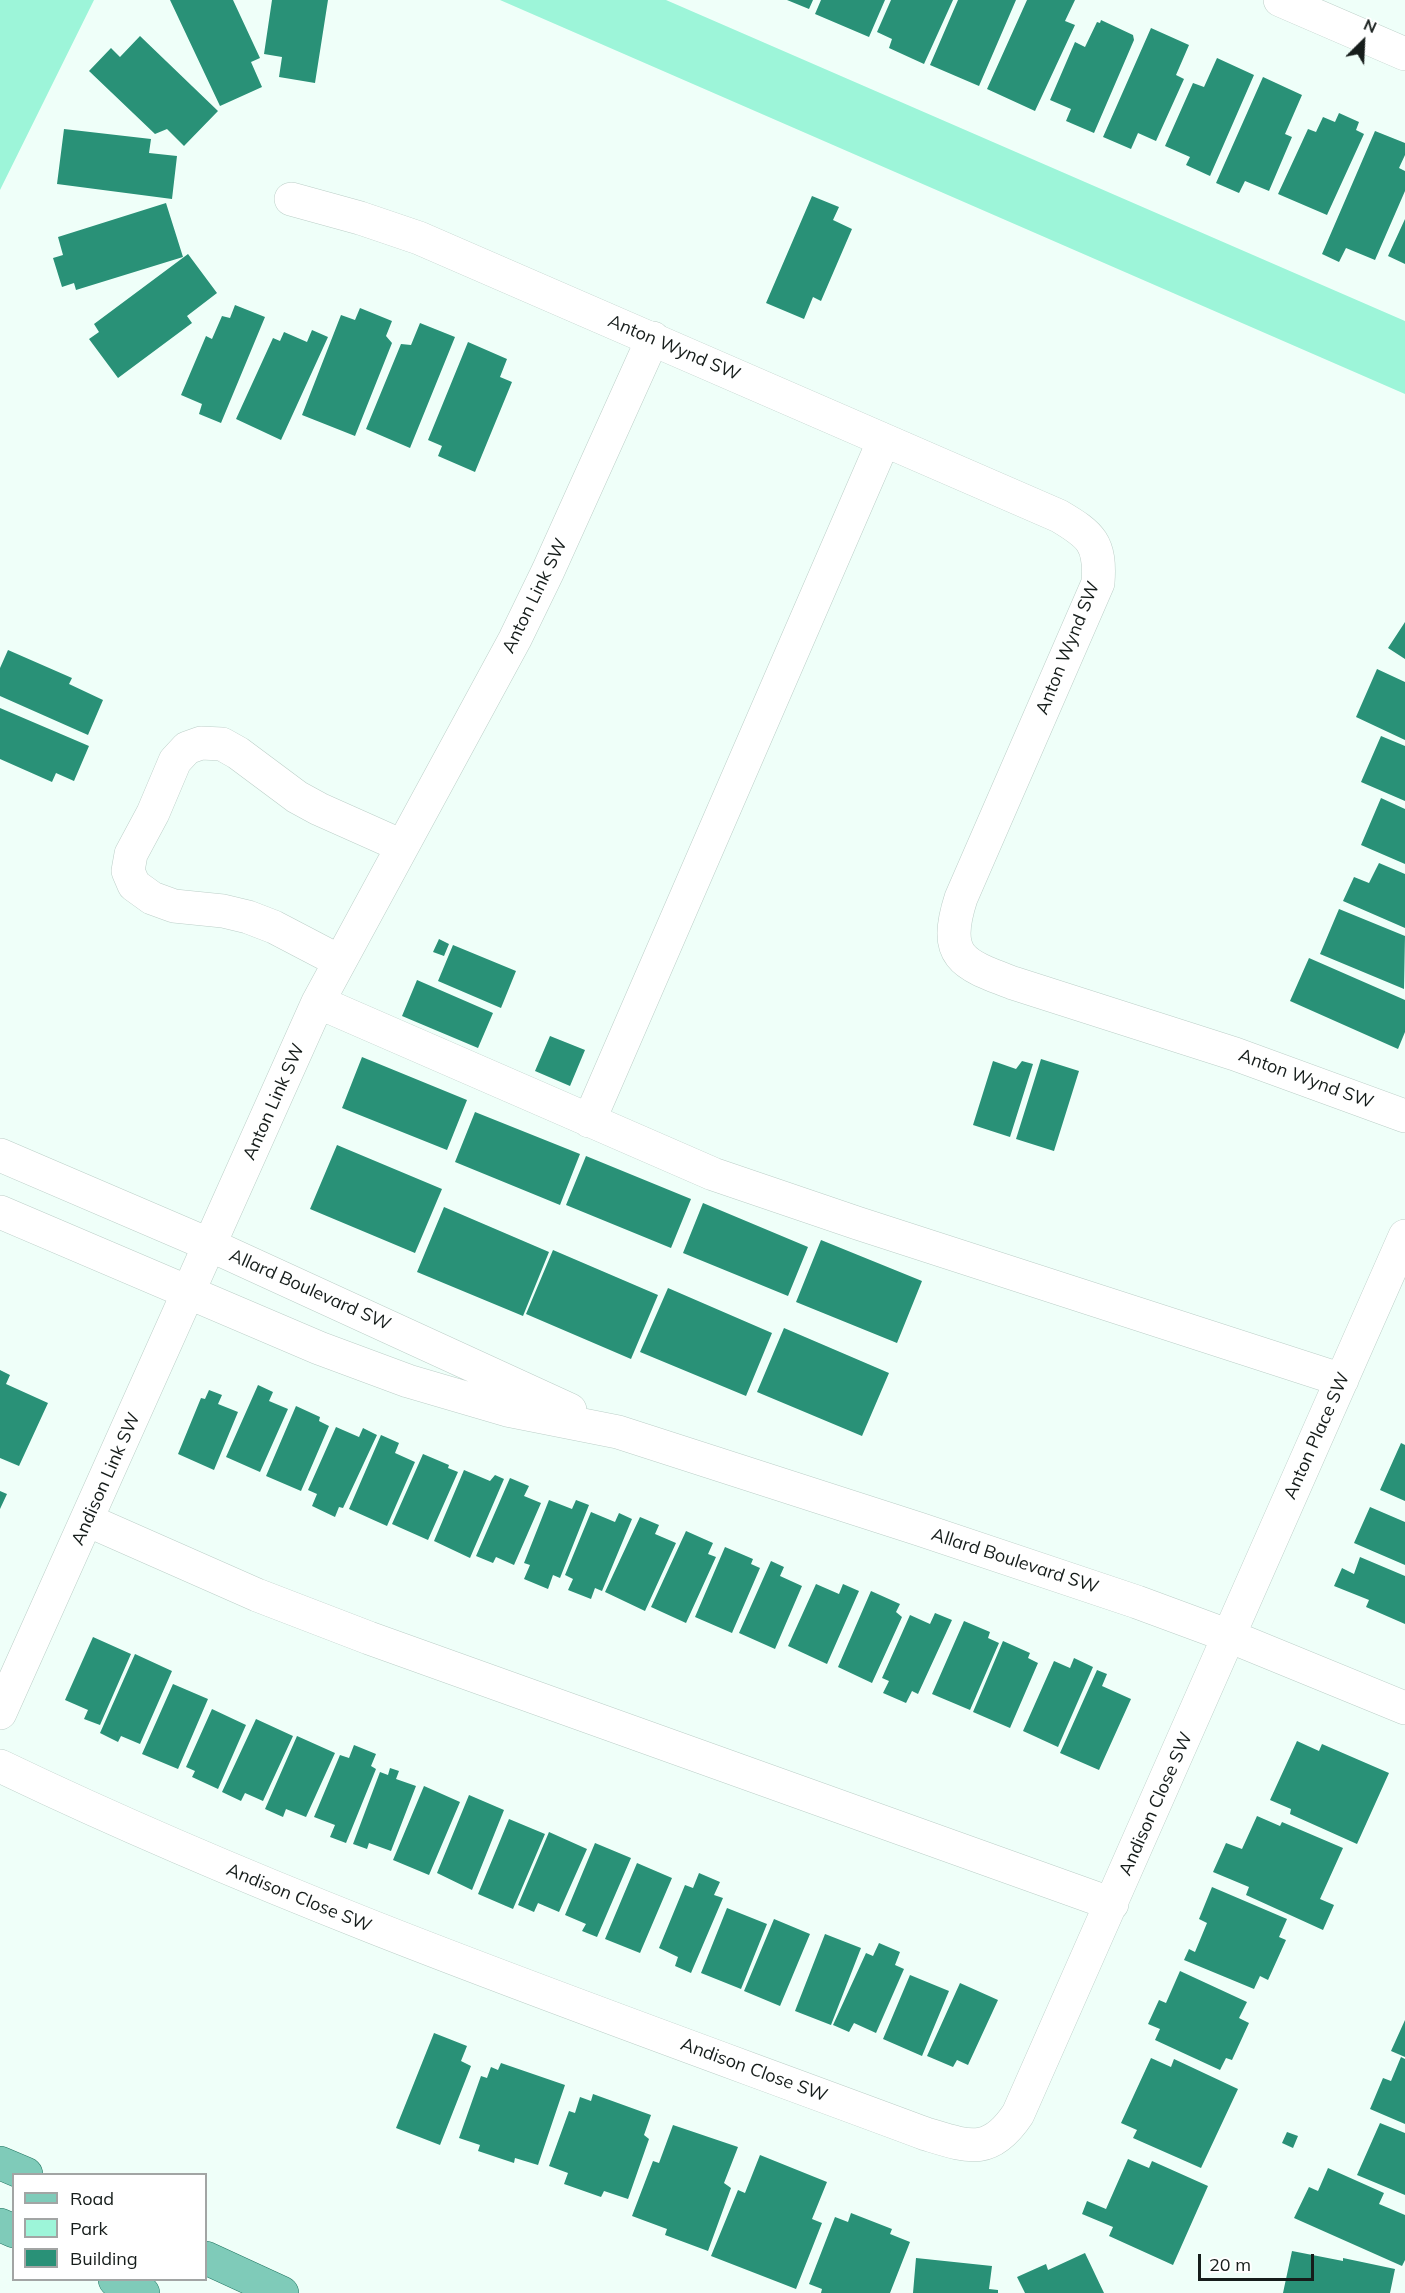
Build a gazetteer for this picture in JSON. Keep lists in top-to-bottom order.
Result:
{
  "streets": {
    "street": [
      "Anton Wynd SW",
      "Anton Link SW",
      "Allard Boulevard SW",
      "Anton Place SW",
      "Andison Link SW",
      "Andison Close SW"
    ]
  },
  "crossings": [
    ["Anton Wynd SW", "Anton Link SW"],
    ["Anton Link SW", "Allard Boulevard SW"],
    ["Anton Link SW", "Andison Link SW"],
    ["Allard Boulevard SW", "Anton Place SW"],
    ["Allard Boulevard SW", "Andison Link SW"],
    ["Allard Boulevard SW", "Andison Close SW"],
    ["Anton Place SW", "Andison Close SW"]
  ],
  "legend": ["Road", "Park", "Building"],
  "scale_bar": "20 m",
  "north": "top right"
}
